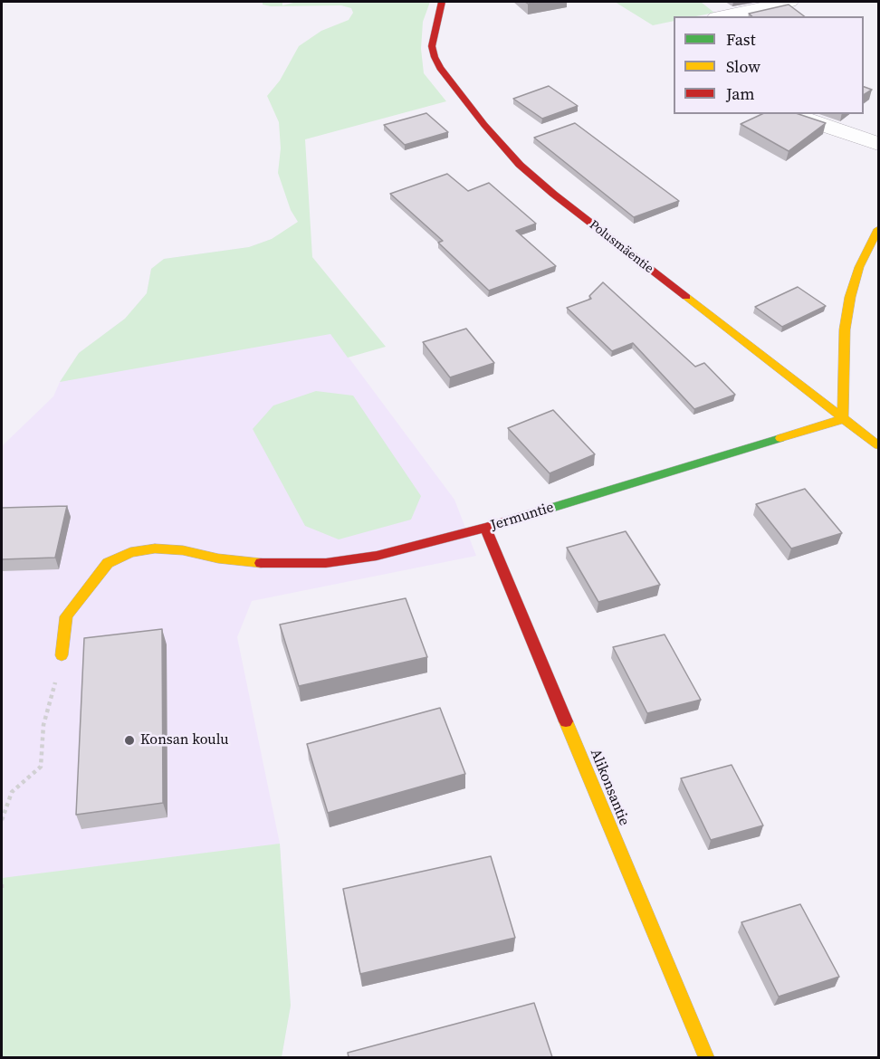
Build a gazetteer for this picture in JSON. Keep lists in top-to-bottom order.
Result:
{
  "streets": {
    "street": ["Polusmäentie", "Jermuntie", "Alikonsantie"]
  },
  "crossings": [
    ["Polusmäentie", "Jermuntie"],
    ["Jermuntie", "Alikonsantie"]
  ],
  "places": ["Konsan koulu"],
  "legend": ["Fast", "Slow", "Jam"]
}
